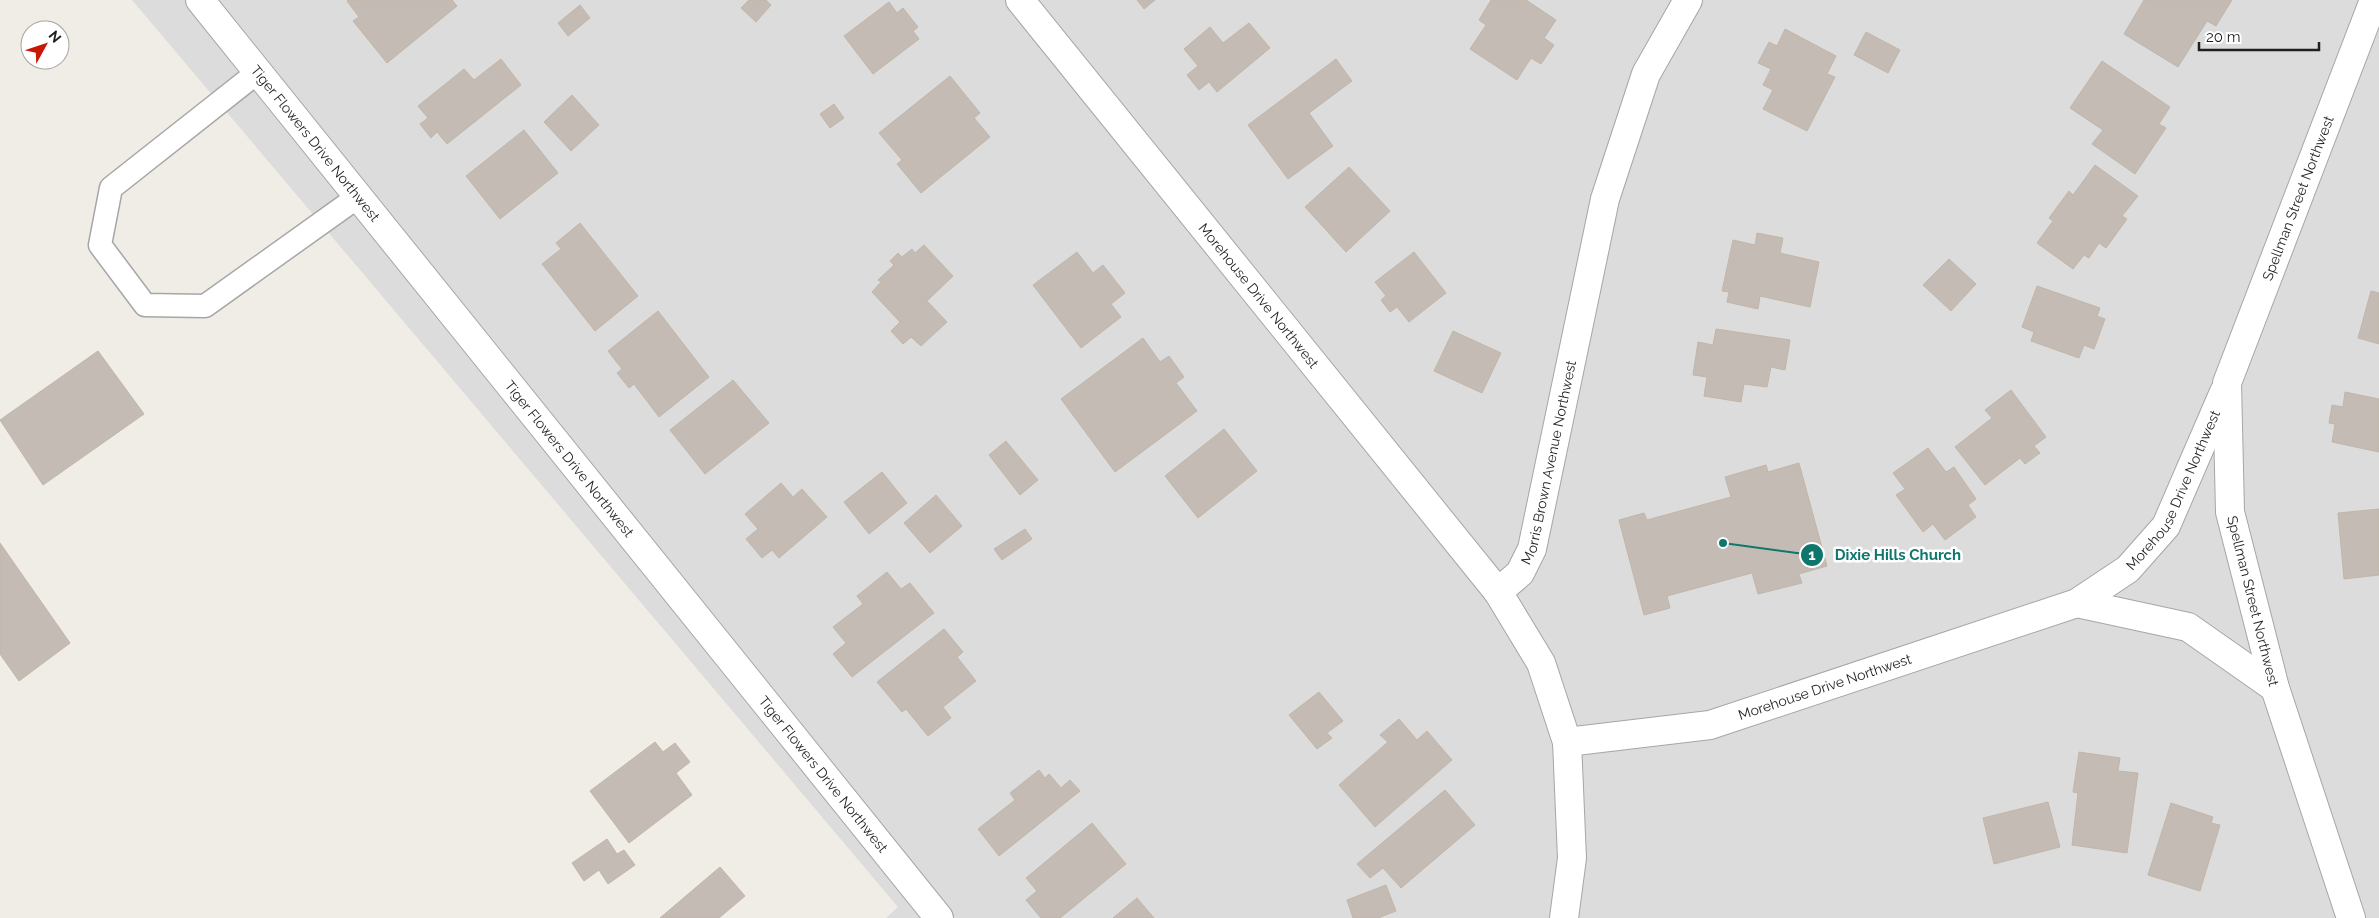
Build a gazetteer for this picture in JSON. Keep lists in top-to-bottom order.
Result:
{
  "streets": {
    "street": [
      "Tiger Flowers Drive Northwest",
      "Spellman Street Northwest",
      "Morehouse Drive Northwest",
      "Morris Brown Avenue Northwest"
    ]
  },
  "crossings": [
    ["Spellman Street Northwest", "Morehouse Drive Northwest"],
    ["Morehouse Drive Northwest", "Morris Brown Avenue Northwest"]
  ],
  "places": ["Dixie Hills Church"],
  "scale_bar": "20 m",
  "north": "top right"
}
